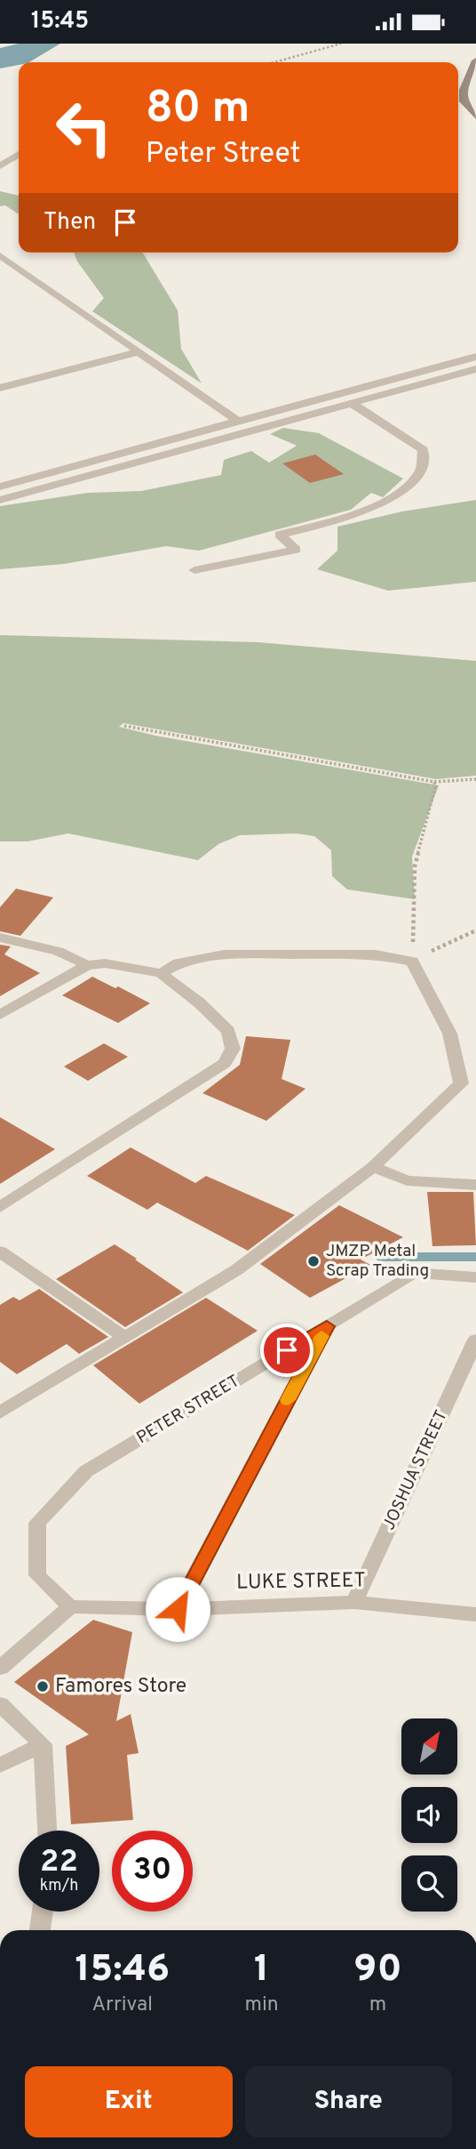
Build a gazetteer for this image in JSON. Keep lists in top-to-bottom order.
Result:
{
  "streets": {
    "street": ["PETER STREET", "JOSHUA STREET", "LUKE STREET"]
  },
  "crossings": [
    ["PETER STREET", "LUKE STREET"],
    ["JOSHUA STREET", "LUKE STREET"]
  ],
  "places": ["JMZP Metal Scrap Trading", "Famores Store"],
  "north": "top right",
  "page": {
    "status": "15:45",
    "turn": ["80 m", "Peter Street"],
    "then": "Then",
    "speed": "22 km/h",
    "limit": "30",
    "eta": [
      "15:46",
      "Arrival",
      "1",
      "min",
      "90",
      "m"
    ],
    "buttons": ["Exit", "Share"]
  }
}
